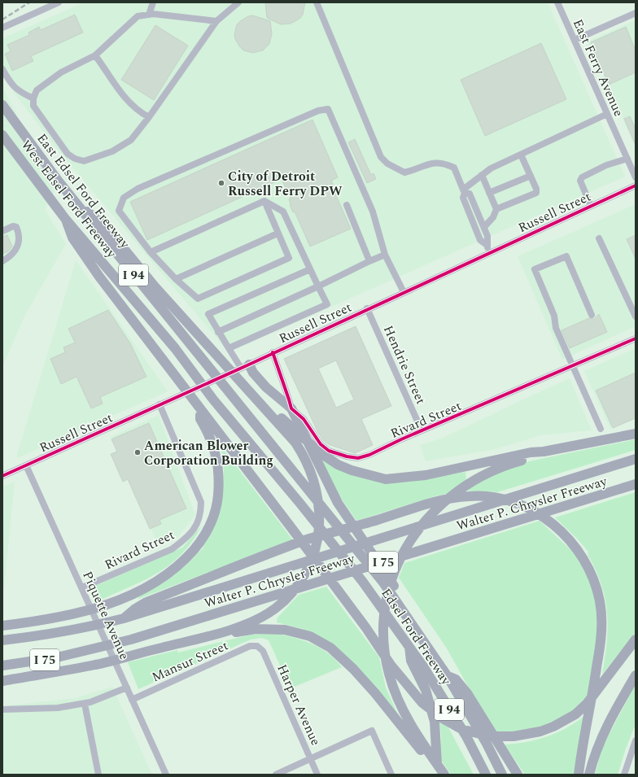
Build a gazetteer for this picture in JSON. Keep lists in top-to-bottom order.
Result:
{
  "streets": {
    "highway": [
      "East Edsel Ford Freeway",
      "West Edsel Ford Freeway",
      "I 94",
      "Walter P. Chrysler Freeway",
      "I 75",
      "Edsel Ford Freeway"
    ],
    "street": [
      "East Ferry Avenue",
      "Russell Street",
      "Hendrie Street",
      "Rivard Street",
      "Piquette Avenue",
      "Mansur Street",
      "Harper Avenue"
    ]
  },
  "crossings": [
    ["East Edsel Ford Freeway", "Edsel Ford Freeway"],
    ["West Edsel Ford Freeway", "Edsel Ford Freeway"],
    ["Russell Street", "Hendrie Street"],
    ["Russell Street", "Rivard Street"],
    ["Russell Street", "Piquette Avenue"],
    ["Hendrie Street", "Rivard Street"],
    ["Rivard Street", "Piquette Avenue"],
    ["Walter P. Chrysler Freeway", "I 75"],
    ["Piquette Avenue", "Mansur Street"],
    ["Mansur Street", "Harper Avenue"]
  ],
  "places": ["City of Detroit Russell Ferry DPW", "American Blower Corporation Building"]
}
